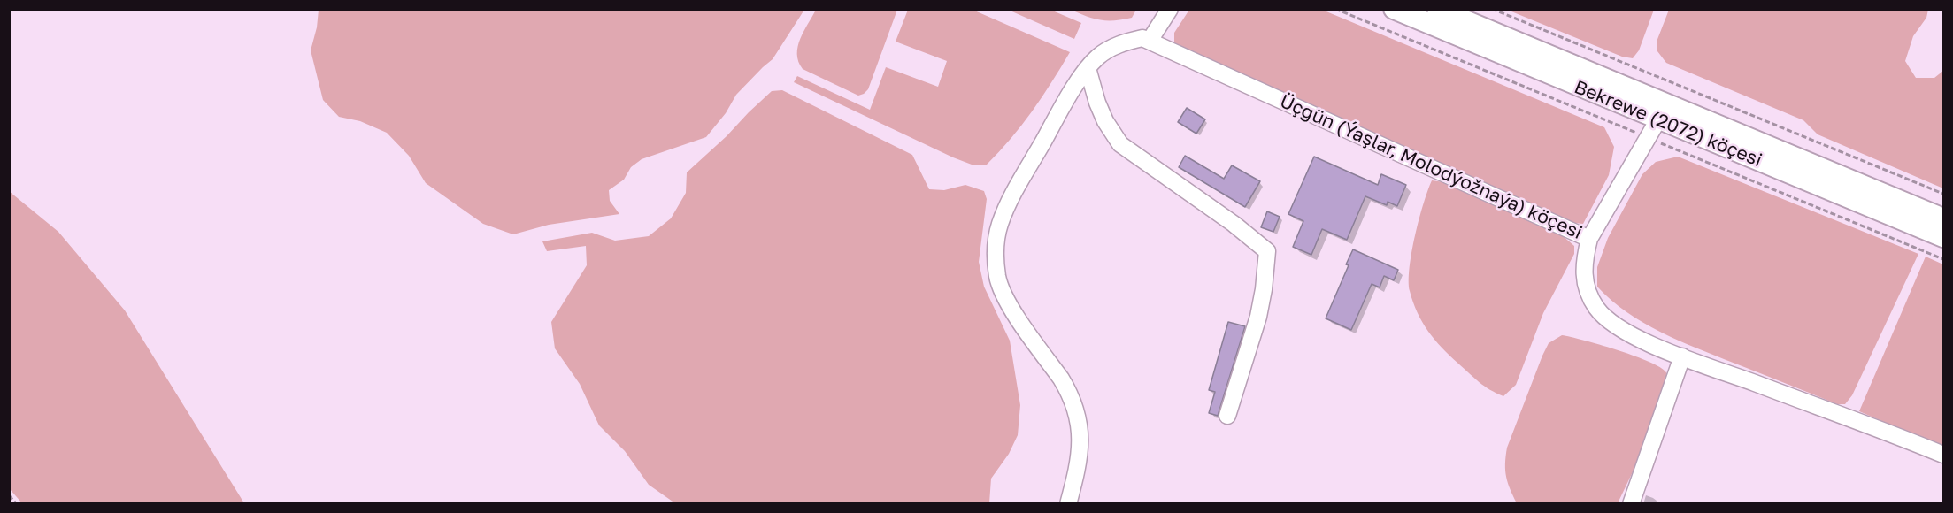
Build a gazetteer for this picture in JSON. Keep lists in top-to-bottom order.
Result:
{
  "streets": {
    "main road": ["Bekrewe (2072) köçesi"],
    "street": ["Üçgün (Ýaşlar, Molodýožnaýa) köçesi"]
  }
}
